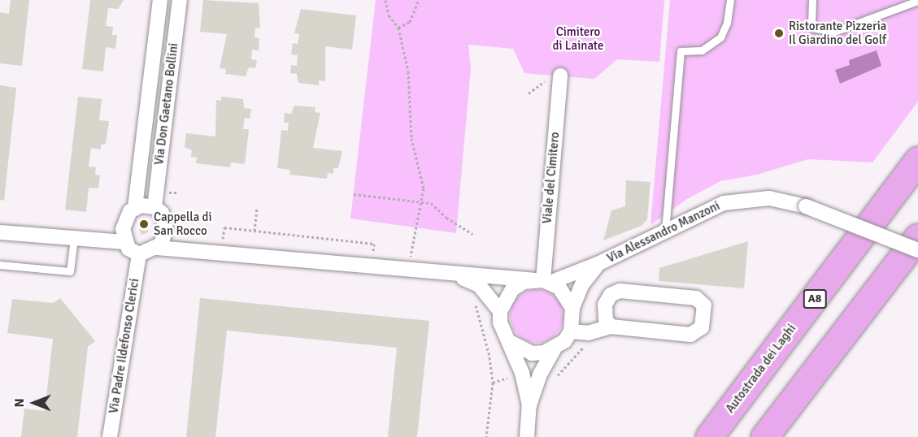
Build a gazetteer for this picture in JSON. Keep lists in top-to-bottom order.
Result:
{
  "streets": {
    "highway": ["A8", "Autostrada dei Laghi"],
    "street": [
      "Via Don Gaetano Bollini",
      "Viale del Cimitero",
      "Via Alessandro Manzoni",
      "Via Padre Ildefonso Clerici"
    ]
  },
  "crossings": [
    ["Via Don Gaetano Bollini", "Via Alessandro Manzoni"],
    ["Via Don Gaetano Bollini", "Via Padre Ildefonso Clerici"],
    ["Viale del Cimitero", "Via Alessandro Manzoni"],
    ["Via Alessandro Manzoni", "Via Padre Ildefonso Clerici"]
  ],
  "parks": ["Cimitero di Lainate"],
  "places": ["Ristorante Pizzeria Il Giardino del Golf", "Cappella di San Rocco"],
  "north": "left"
}
